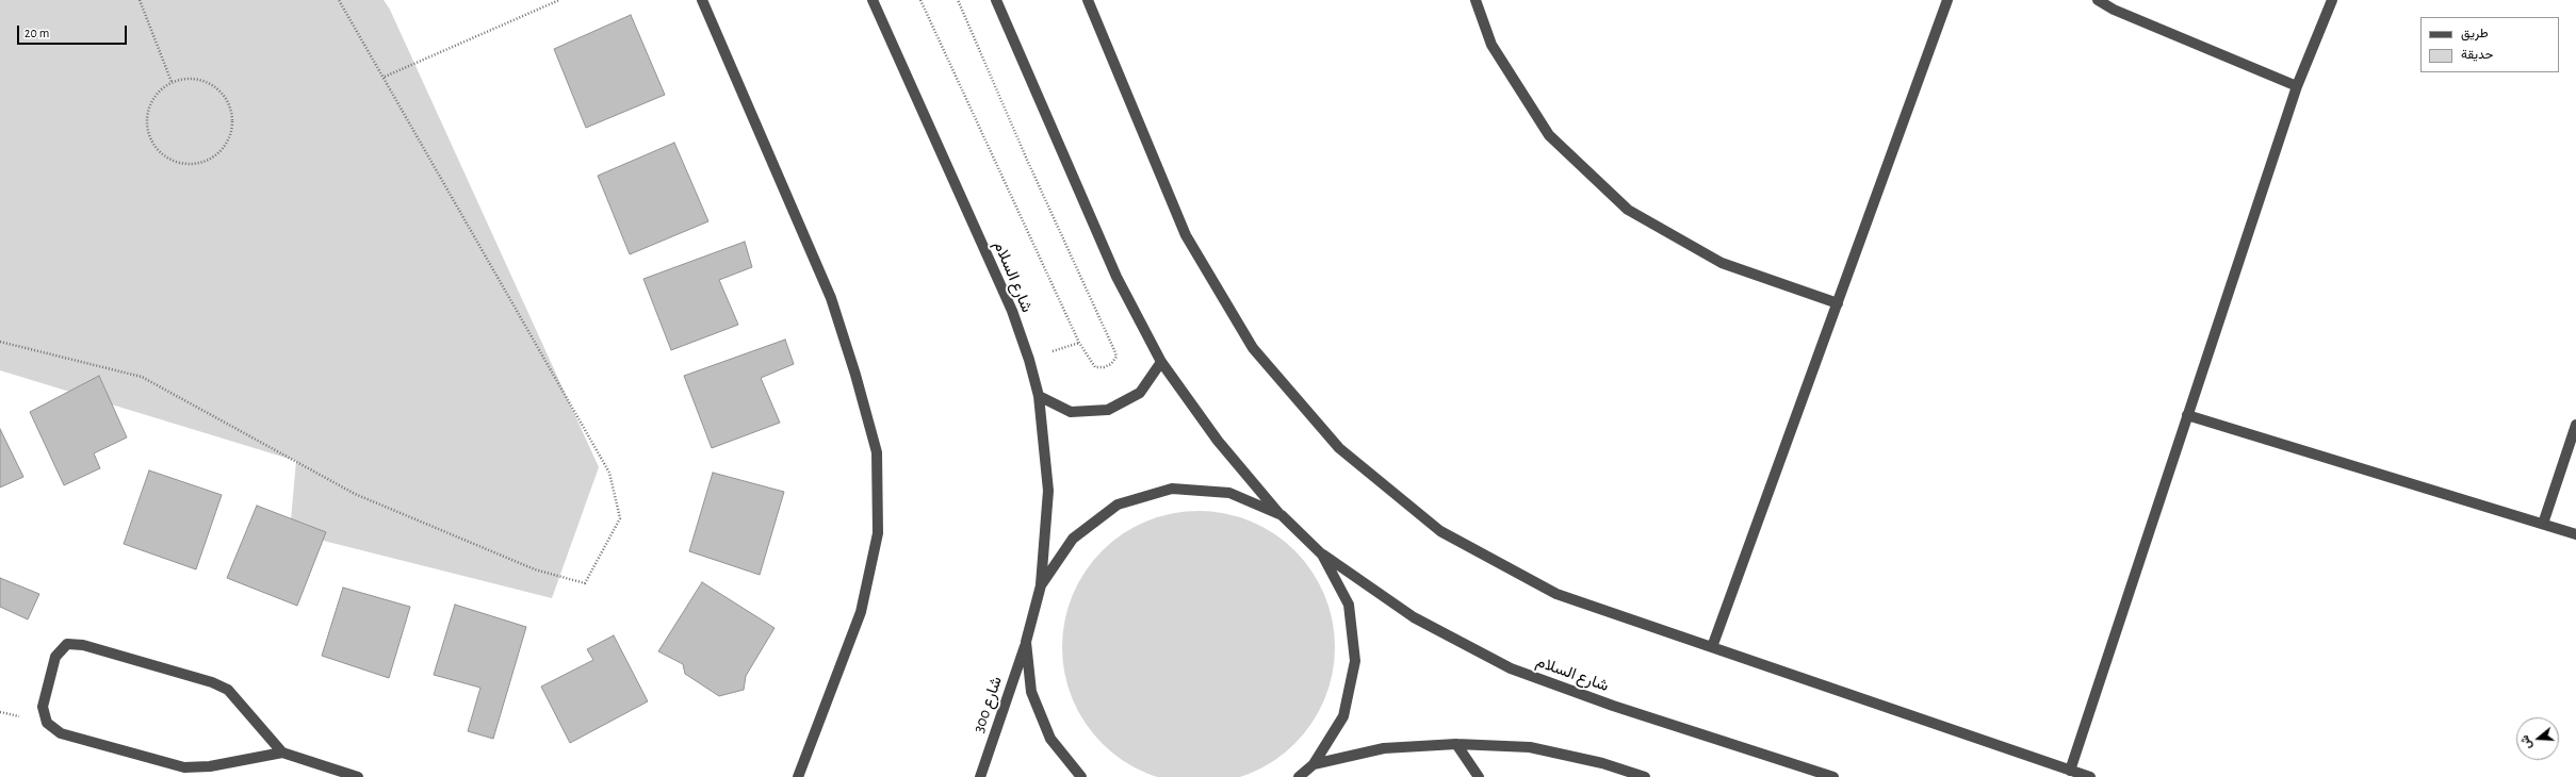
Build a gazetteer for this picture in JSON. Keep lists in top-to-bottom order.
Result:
{
  "streets": {
    "street": ["شارع السلام", "شارع 300"]
  },
  "crossings": [
    ["شارع السلام", "شارع 300"]
  ],
  "legend": ["طريق", "حديقة"],
  "scale_bar": "20 m",
  "north": "left"
}
